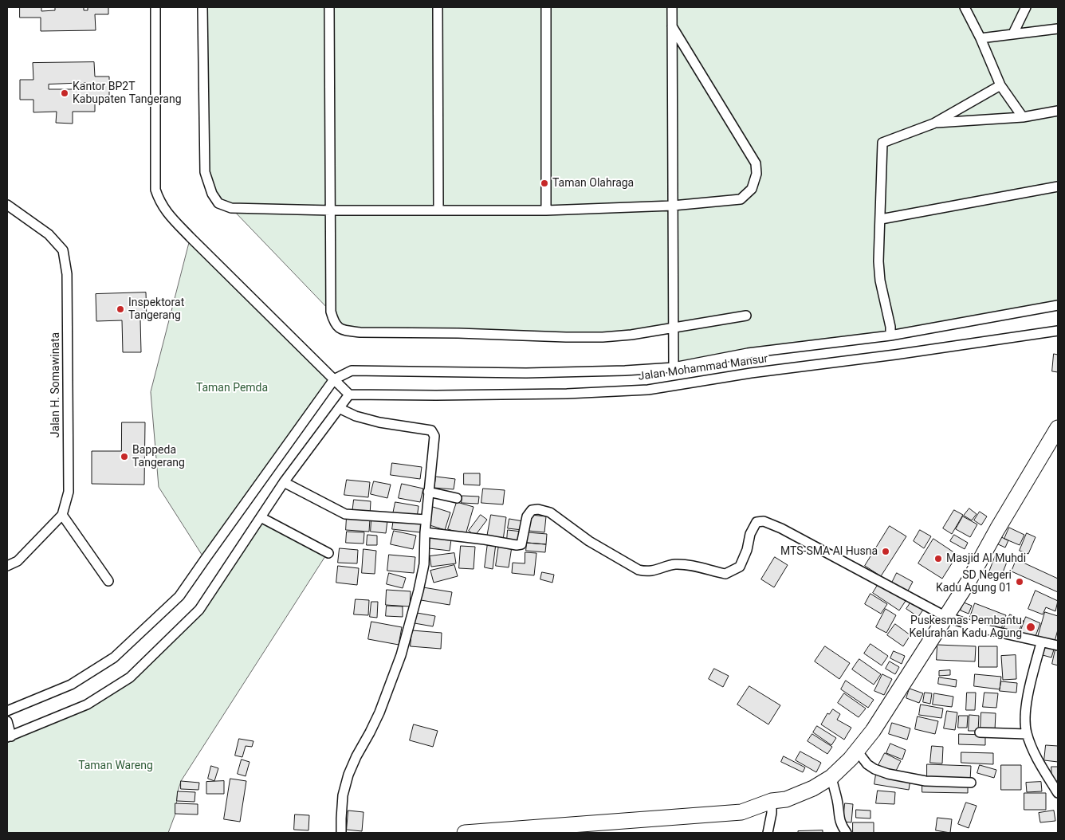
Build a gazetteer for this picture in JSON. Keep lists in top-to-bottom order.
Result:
{
  "streets": {
    "street": ["Jalan Mohammad Mansur", "Jalan H. Somawinata"]
  },
  "parks": ["Taman Pemda", "Taman Wareng"],
  "places": [
    "Kantor BP2T Kabupaten Tangerang",
    "Taman Olahraga",
    "Inspektorat Tangerang",
    "Bappeda Tangerang",
    "MTS-SMA Al Husna",
    "Masjid Al Muhdi",
    "SD Negeri Kadu Agung 01",
    "Puskesmas Pembantu Kelurahan Kadu Agung"
  ]
}
